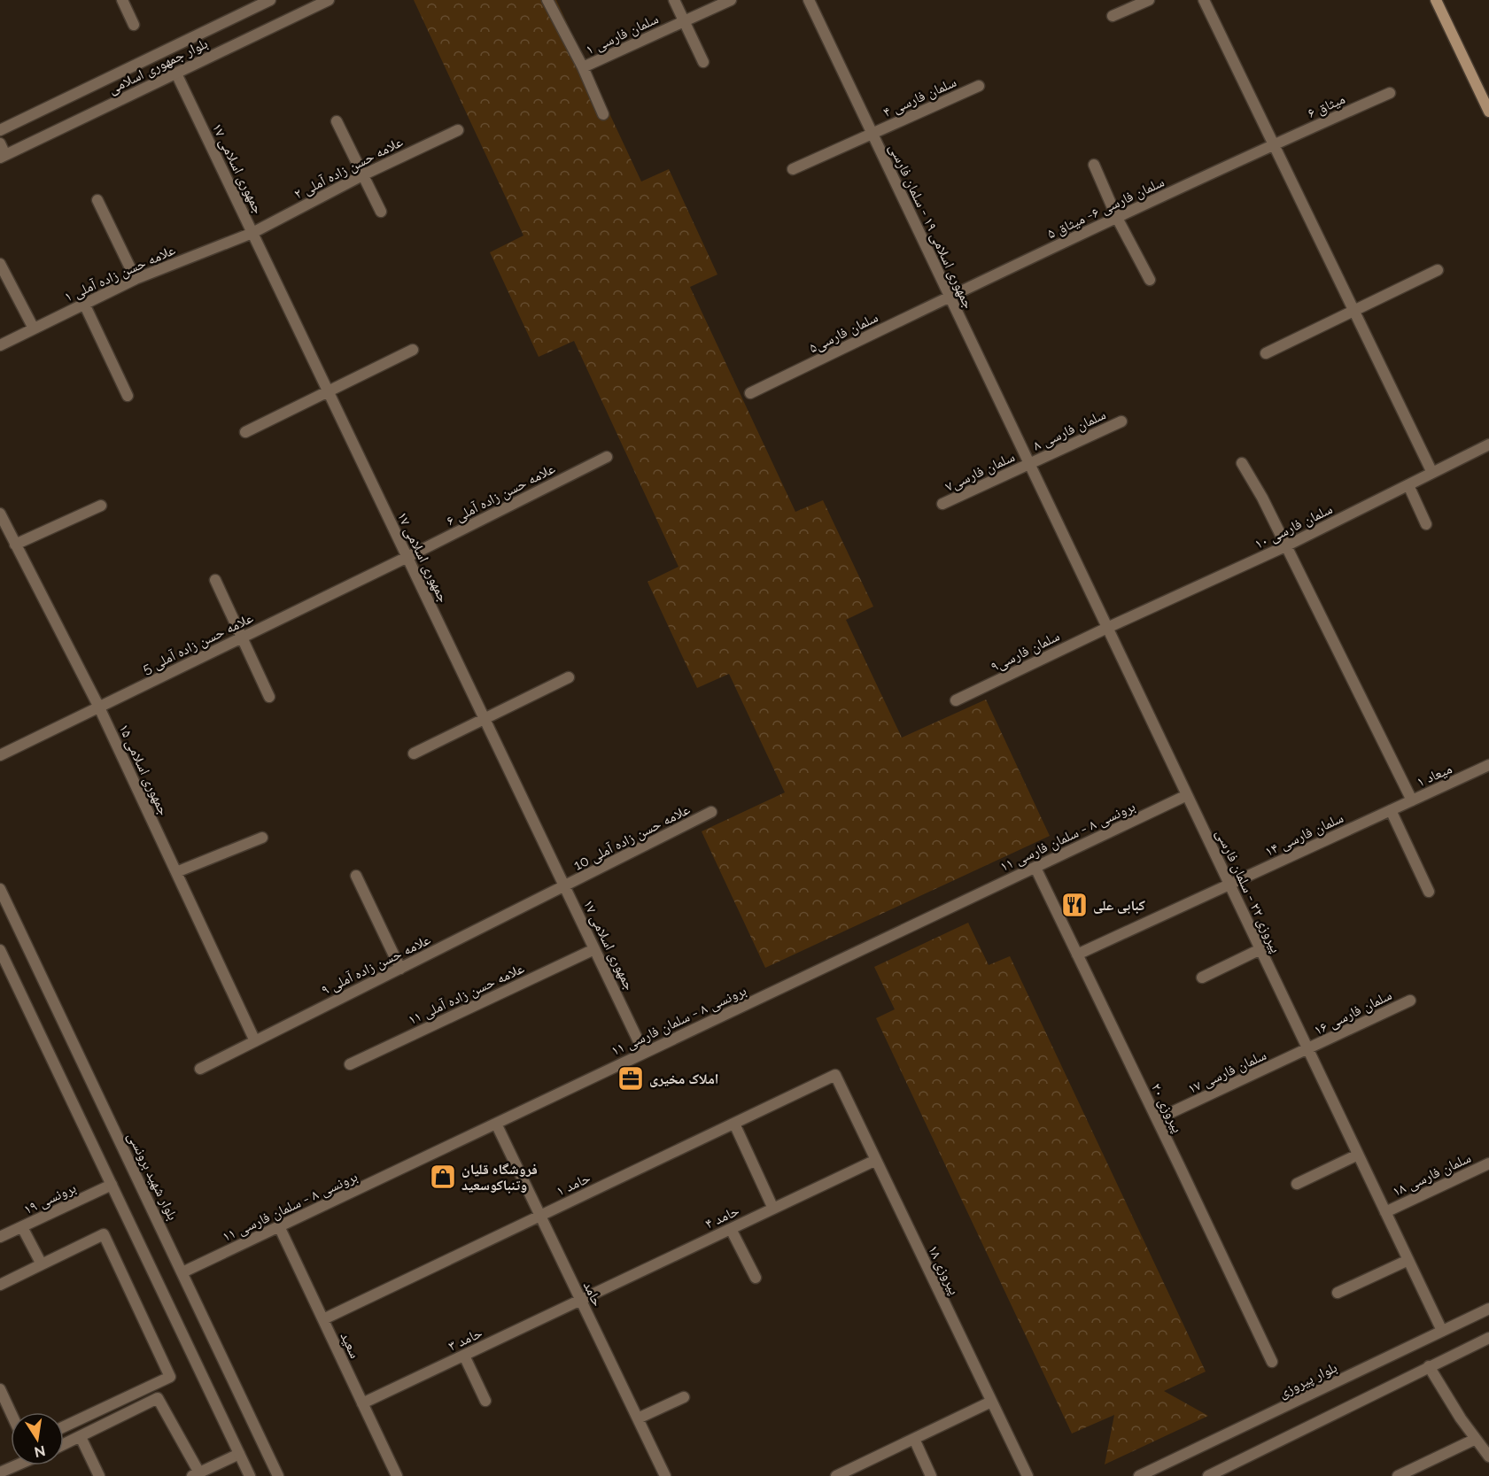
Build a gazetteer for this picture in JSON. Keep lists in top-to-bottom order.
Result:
{
  "streets": {
    "street": [
      "سلمان فارسی ۱",
      "بلوار جمهوری اسلامی",
      "سلمان فارسی ۴",
      "میثاق ۶",
      "علامه حسن زاده آملی ۲",
      "جمهوری اسلامی ۱۷",
      "سلمان فارسی ۶- میثاق ۵",
      "جمهوری اسلامی ۱۹ - سلمان فارسی",
      "علامه حسن زاده آملی ۱",
      "سلمان فارسی۵",
      "سلمان فارسی ۸",
      "سلمان فارسی۷",
      "علامه حسن زاده آملی ۶",
      "سلمان فارسی ۱۰",
      "علامه حسن زاده آملی 5",
      "سلمان فارسی۹",
      "جمهوری اسلامی ۱۵",
      "میعاد ۱",
      "سلمان فارسی ۱۴",
      "برونسی ۸ - سلمان فارسی ۱۱",
      "علامه حسن زاده آملی 10",
      "پیروزی ۲۲ - سلمان فارسی",
      "علامه حسن زاده آملی ۹",
      "علامه حسن زاده آملی ۱۱",
      "سلمان فارسی ۱۶",
      "سلمان فارسی ۱۷",
      "پیروزی ۲۰",
      "سلمان فارسی ۱۸",
      "بلوار شهید برونسی",
      "حامد ۱",
      "برونسی ۱۹",
      "حامد ۴",
      "پیروزی ۱۸",
      "حامد",
      "حامد ۳",
      "سعید",
      "بلوار پیروزی"
    ]
  },
  "crossings": [
    ["بلوار جمهوری اسلامی", "جمهوری اسلامی ۱۷"],
    ["سلمان فارسی ۴", "جمهوری اسلامی ۱۹ - سلمان فارسی"],
    ["میثاق ۶", "سلمان فارسی ۶- میثاق ۵"],
    ["علامه حسن زاده آملی ۲", "جمهوری اسلامی ۱۷"],
    ["علامه حسن زاده آملی ۲", "علامه حسن زاده آملی ۱"],
    ["جمهوری اسلامی ۱۷", "علامه حسن زاده آملی ۱"],
    ["جمهوری اسلامی ۱۷", "علامه حسن زاده آملی ۶"],
    ["جمهوری اسلامی ۱۷", "علامه حسن زاده آملی 5"],
    ["جمهوری اسلامی ۱۷", "برونسی ۸ - سلمان فارسی ۱۱"],
    ["جمهوری اسلامی ۱۷", "علامه حسن زاده آملی 10"],
    ["جمهوری اسلامی ۱۷", "علامه حسن زاده آملی ۹"],
    ["جمهوری اسلامی ۱۷", "علامه حسن زاده آملی ۱۱"],
    ["سلمان فارسی ۶- میثاق ۵", "جمهوری اسلامی ۱۹ - سلمان فارسی"],
    ["سلمان فارسی ۶- میثاق ۵", "سلمان فارسی۵"],
    ["جمهوری اسلامی ۱۹ - سلمان فارسی", "سلمان فارسی۵"],
    ["جمهوری اسلامی ۱۹ - سلمان فارسی", "سلمان فارسی ۸"],
    ["جمهوری اسلامی ۱۹ - سلمان فارسی", "سلمان فارسی۷"],
    ["جمهوری اسلامی ۱۹ - سلمان فارسی", "پیروزی ۲۲ - سلمان فارسی"],
    ["سلمان فارسی ۸", "سلمان فارسی۷"],
    ["سلمان فارسی ۸", "پیروزی ۲۲ - سلمان فارسی"],
    ["سلمان فارسی۷", "پیروزی ۲۲ - سلمان فارسی"],
    ["علامه حسن زاده آملی ۶", "علامه حسن زاده آملی 5"],
    ["سلمان فارسی ۱۰", "سلمان فارسی۹"],
    ["سلمان فارسی ۱۰", "پیروزی ۲۲ - سلمان فارسی"],
    ["علامه حسن زاده آملی 5", "جمهوری اسلامی ۱۵"],
    ["سلمان فارسی۹", "پیروزی ۲۲ - سلمان فارسی"],
    ["جمهوری اسلامی ۱۵", "علامه حسن زاده آملی ۹"],
    ["میعاد ۱", "سلمان فارسی ۱۴"],
    ["سلمان فارسی ۱۴", "پیروزی ۲۲ - سلمان فارسی"],
    ["سلمان فارسی ۱۴", "پیروزی ۲۰"],
    ["برونسی ۸ - سلمان فارسی ۱۱", "پیروزی ۲۲ - سلمان فارسی"],
    ["برونسی ۸ - سلمان فارسی ۱۱", "پیروزی ۲۰"],
    ["برونسی ۸ - سلمان فارسی ۱۱", "بلوار شهید برونسی"],
    ["برونسی ۸ - سلمان فارسی ۱۱", "حامد"],
    ["برونسی ۸ - سلمان فارسی ۱۱", "سعید"],
    ["علامه حسن زاده آملی 10", "علامه حسن زاده آملی ۹"],
    ["پیروزی ۲۲ - سلمان فارسی", "سلمان فارسی ۱۶"],
    ["پیروزی ۲۲ - سلمان فارسی", "سلمان فارسی ۱۷"],
    ["پیروزی ۲۲ - سلمان فارسی", "سلمان فارسی ۱۸"],
    ["پیروزی ۲۲ - سلمان فارسی", "بلوار پیروزی"],
    ["سلمان فارسی ۱۶", "سلمان فارسی ۱۷"],
    ["سلمان فارسی ۱۷", "پیروزی ۲۰"],
    ["حامد ۱", "پیروزی ۱۸"],
    ["حامد ۱", "حامد"],
    ["حامد ۱", "سعید"],
    ["حامد ۴", "پیروزی ۱۸"],
    ["حامد ۴", "حامد"],
    ["حامد ۴", "حامد ۳"],
    ["حامد", "حامد ۳"],
    ["حامد ۳", "سعید"]
  ],
  "places": {
    "restaurant": ["کبابی علی"],
    "office": ["املاک مخیری"],
    "shop": ["فروشگاه قلیان وتنباکوسعید"]
  },
  "north": "bottom"
}
